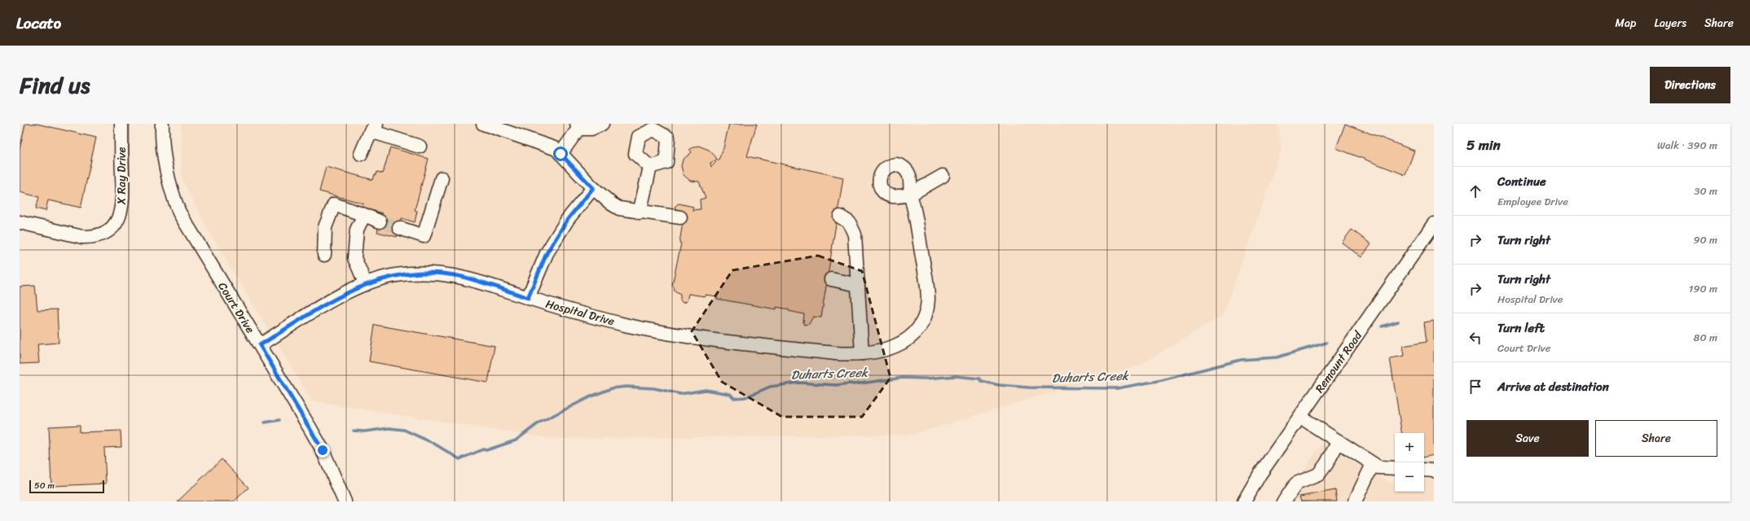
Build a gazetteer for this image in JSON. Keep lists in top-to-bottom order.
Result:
{
  "streets": {
    "street": [
      "X Ray Drive",
      "Court Drive",
      "Hospital Drive",
      "Remount Road"
    ]
  },
  "crossings": [
    ["Court Drive", "Hospital Drive"]
  ],
  "water": ["Duharts Creek"],
  "scale_bar": "50 m",
  "page": {
    "header": "Locato",
    "nav": ["Map", "Layers", "Share"],
    "title": "Find us",
    "buttons": [
      "Directions",
      ["Save", "Share"]
    ],
    "heading": ["5 min", "Walk · 390 m"],
    "list": [
      ["Continue", "Employee Drive", "30 m"],
      ["Turn right", "90 m"],
      ["Turn right", "Hospital Drive", "190 m"],
      ["Turn left", "Court Drive", "80 m"],
      "Arrive at destination"
    ],
    "map_buttons": ["+", "−"],
    "scale": "50 m"
  }
}
